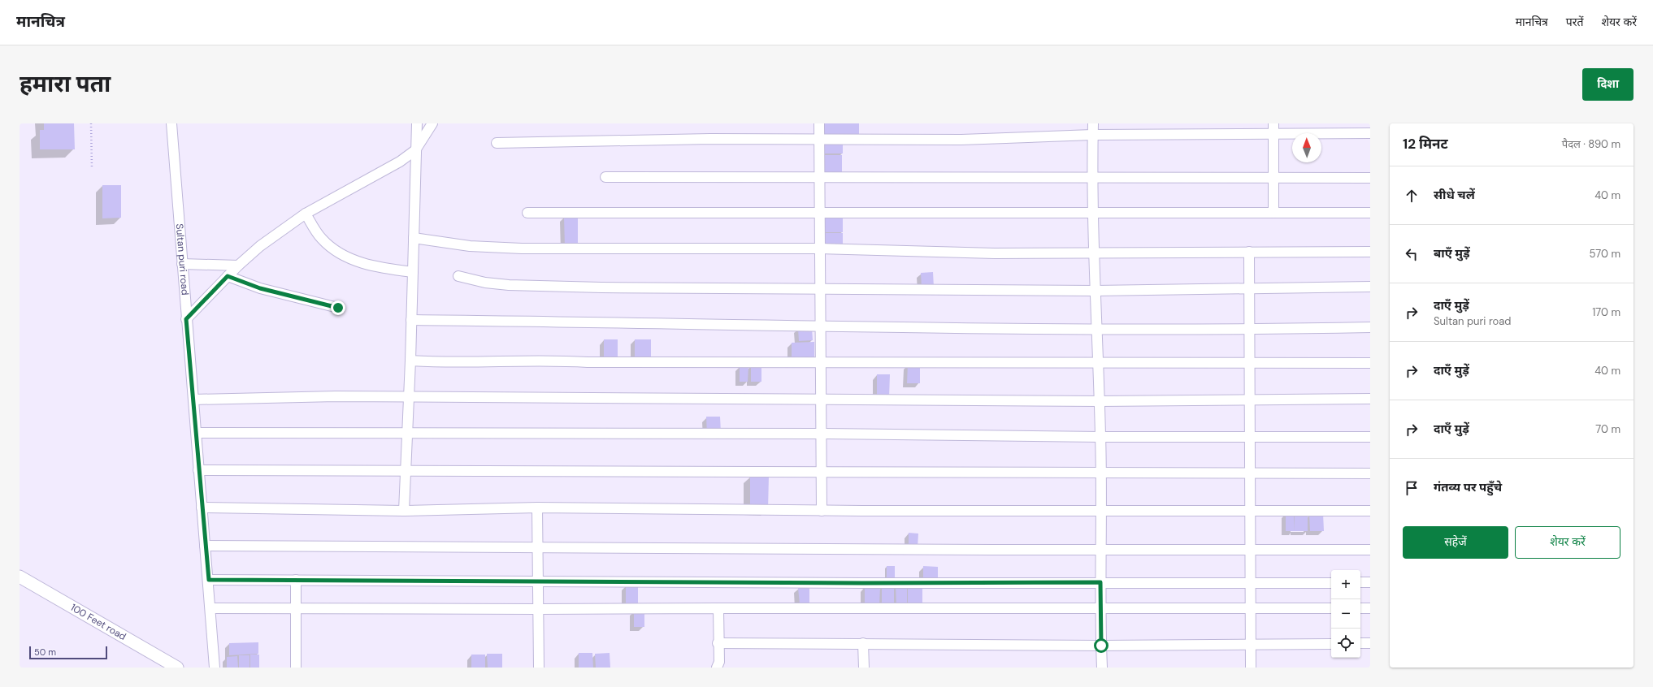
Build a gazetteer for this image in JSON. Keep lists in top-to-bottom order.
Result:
{
  "streets": {
    "street": ["Sultan puri road", "100 Feet road"]
  },
  "scale_bar": "50 m",
  "north": "top",
  "page": {
    "header": "मानचित्र",
    "nav": ["मानचित्र", "परतें", "शेयर करें"],
    "buttons": [
      "दिशा",
      ["सहेजें", "शेयर करें"]
    ],
    "title": "हमारा पता",
    "heading": ["12 मिनट", "पैदल · 890 m"],
    "list": [
      ["सीधे चलें", "40 m"],
      ["बाएँ मुड़ें", "570 m"],
      ["दाएँ मुड़ें", "Sultan puri road", "170 m"],
      ["दाएँ मुड़ें", "40 m"],
      ["दाएँ मुड़ें", "70 m"],
      "गंतव्य पर पहुँचे"
    ],
    "map_buttons": ["+", "−"],
    "scale": "50 m"
  }
}
